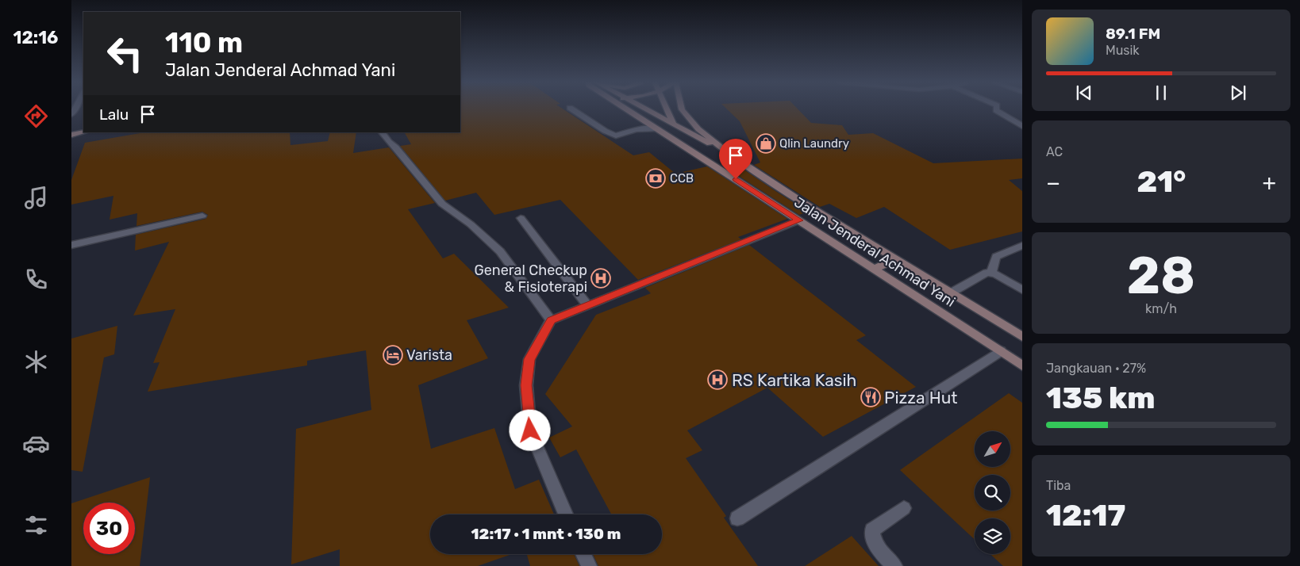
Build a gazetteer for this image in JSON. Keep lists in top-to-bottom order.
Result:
{
  "streets": {
    "main road": ["Jalan Jenderal Achmad Yani"]
  },
  "places": {
    "shop": ["Qlin Laundry"],
    "bank": ["CCB"],
    "hospital": ["General Checkup & Fisioterapi", "RS Kartika Kasih"],
    "hotel": ["Varista"],
    "restaurant": ["Pizza Hut"]
  },
  "north": "top right",
  "page": {
    "tabs": "12:16",
    "turn": ["110 m", "Jalan Jenderal Achmad Yani"],
    "song": ["89.1 FM", "Musik"],
    "then": "Lalu",
    "tile": [
      "AC",
      ["28", "km/h"],
      ["Jangkauan · 27%", "135 km"],
      ["Tiba", "12:17"]
    ],
    "heat": ["−", "21°", "+"],
    "limit": "30",
    "trip": "12:17 · 1 mnt · 130 m"
  }
}
